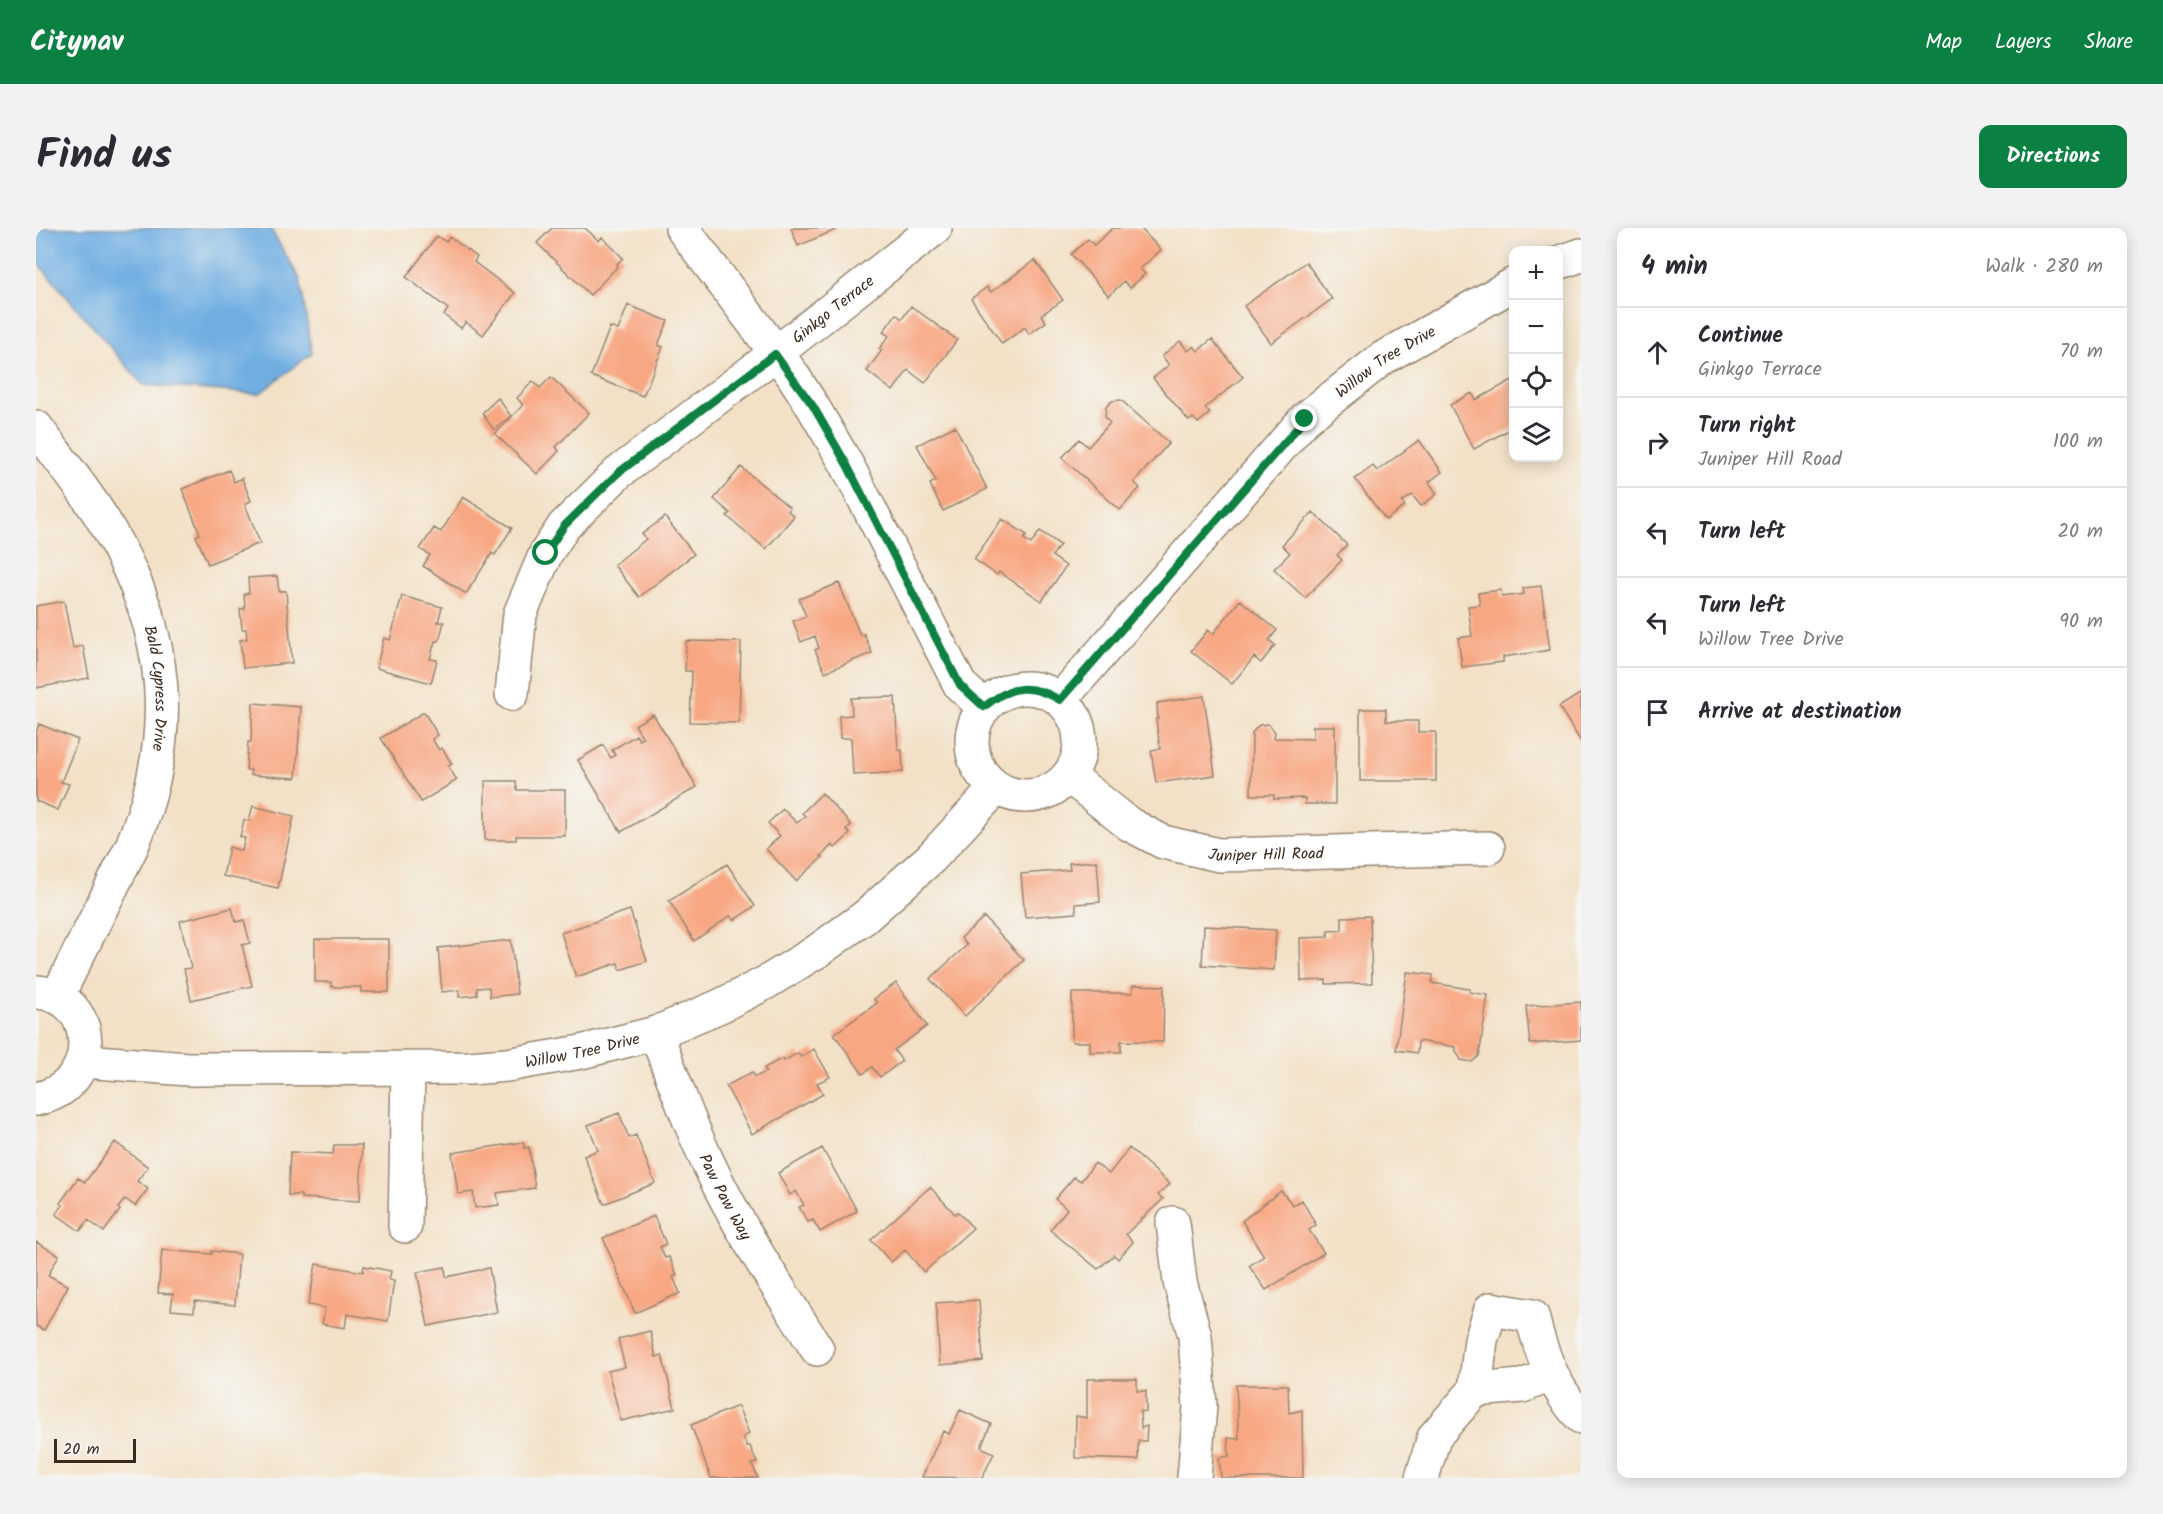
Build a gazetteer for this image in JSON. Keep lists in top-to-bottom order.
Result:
{
  "streets": {
    "street": [
      "Ginkgo Terrace",
      "Willow Tree Drive",
      "Bald Cypress Drive",
      "Juniper Hill Road",
      "Paw Paw Way"
    ]
  },
  "crossings": [
    ["Willow Tree Drive", "Juniper Hill Road"],
    ["Willow Tree Drive", "Paw Paw Way"]
  ],
  "scale_bar": "20 m",
  "page": {
    "header": "Citynav",
    "nav": ["Map", "Layers", "Share"],
    "title": "Find us",
    "buttons": "Directions",
    "heading": ["4 min", "Walk · 280 m"],
    "map_buttons": ["+", "−"],
    "list": [
      ["Continue", "Ginkgo Terrace", "70 m"],
      ["Turn right", "Juniper Hill Road", "100 m"],
      ["Turn left", "20 m"],
      ["Turn left", "Willow Tree Drive", "90 m"],
      "Arrive at destination"
    ],
    "scale": "20 m"
  }
}
